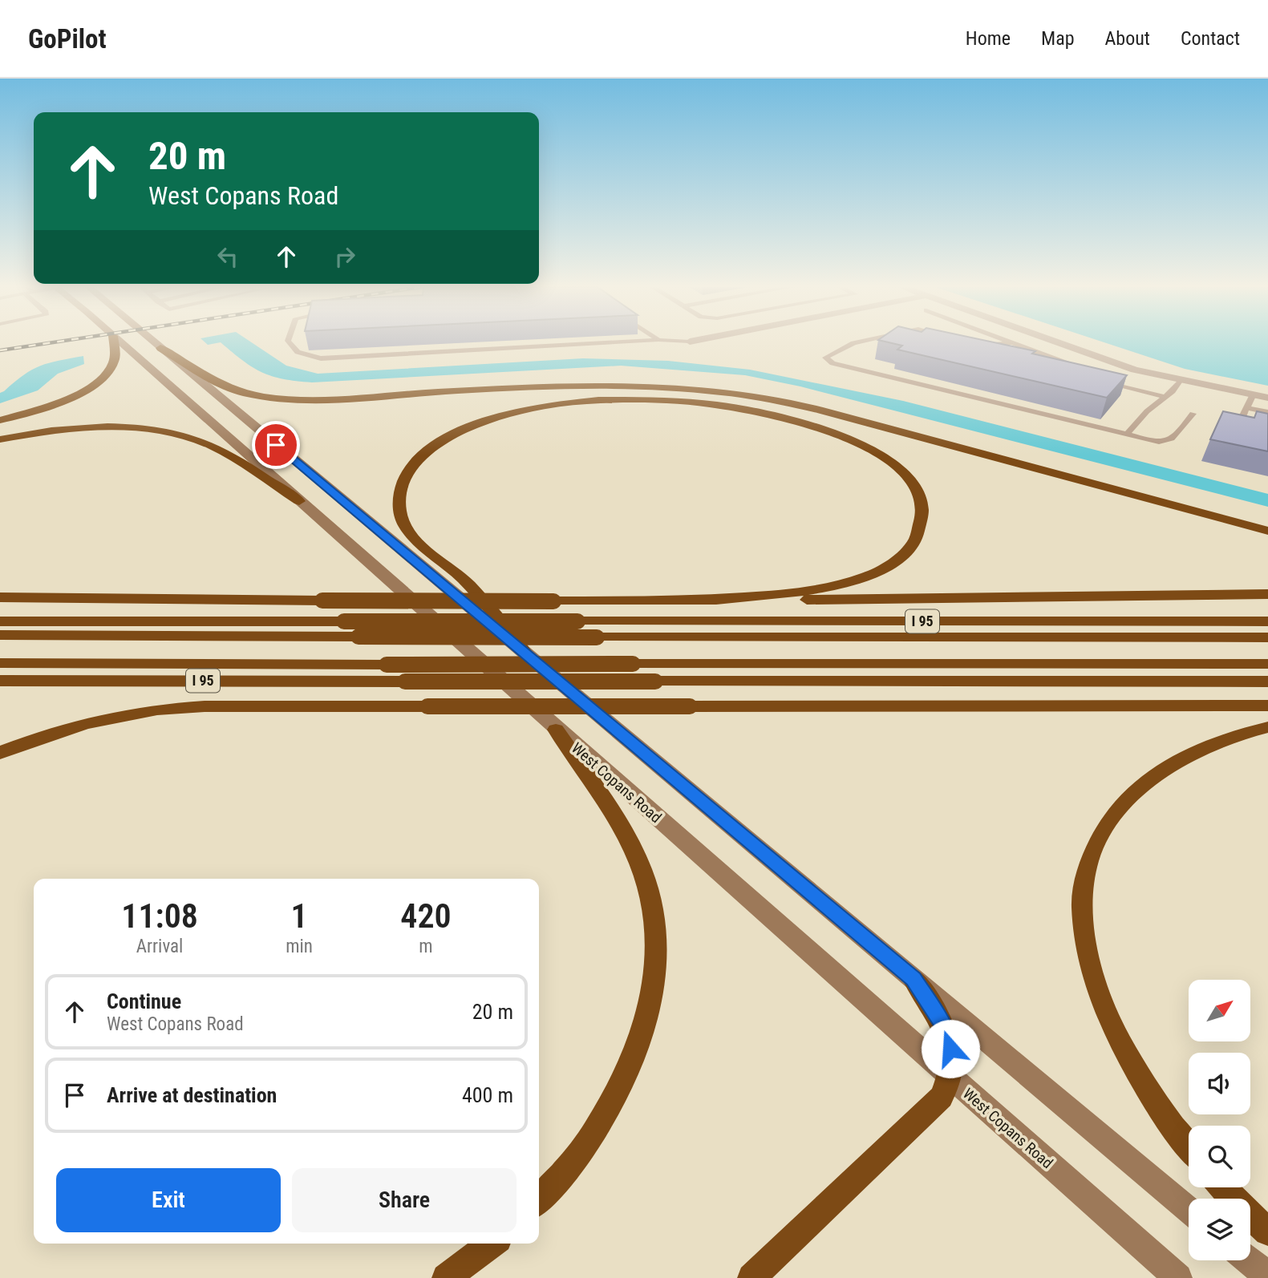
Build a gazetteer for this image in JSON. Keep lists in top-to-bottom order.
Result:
{
  "streets": {
    "highway": ["I 95"],
    "main road": ["West Copans Road"]
  },
  "north": "top right",
  "page": {
    "header": "GoPilot",
    "nav": [
      "Home",
      "Map",
      "About",
      "Contact"
    ],
    "turn": ["20 m", "West Copans Road"],
    "eta": [
      "11:08",
      "Arrival",
      "1",
      "min",
      "420",
      "m"
    ],
    "list": [
      {
        "name": "Continue",
        "note": "West Copans Road",
        "value": "20 m"
      },
      {
        "name": "Arrive at destination",
        "value": "400 m"
      }
    ],
    "buttons": ["Exit", "Share"]
  }
}
